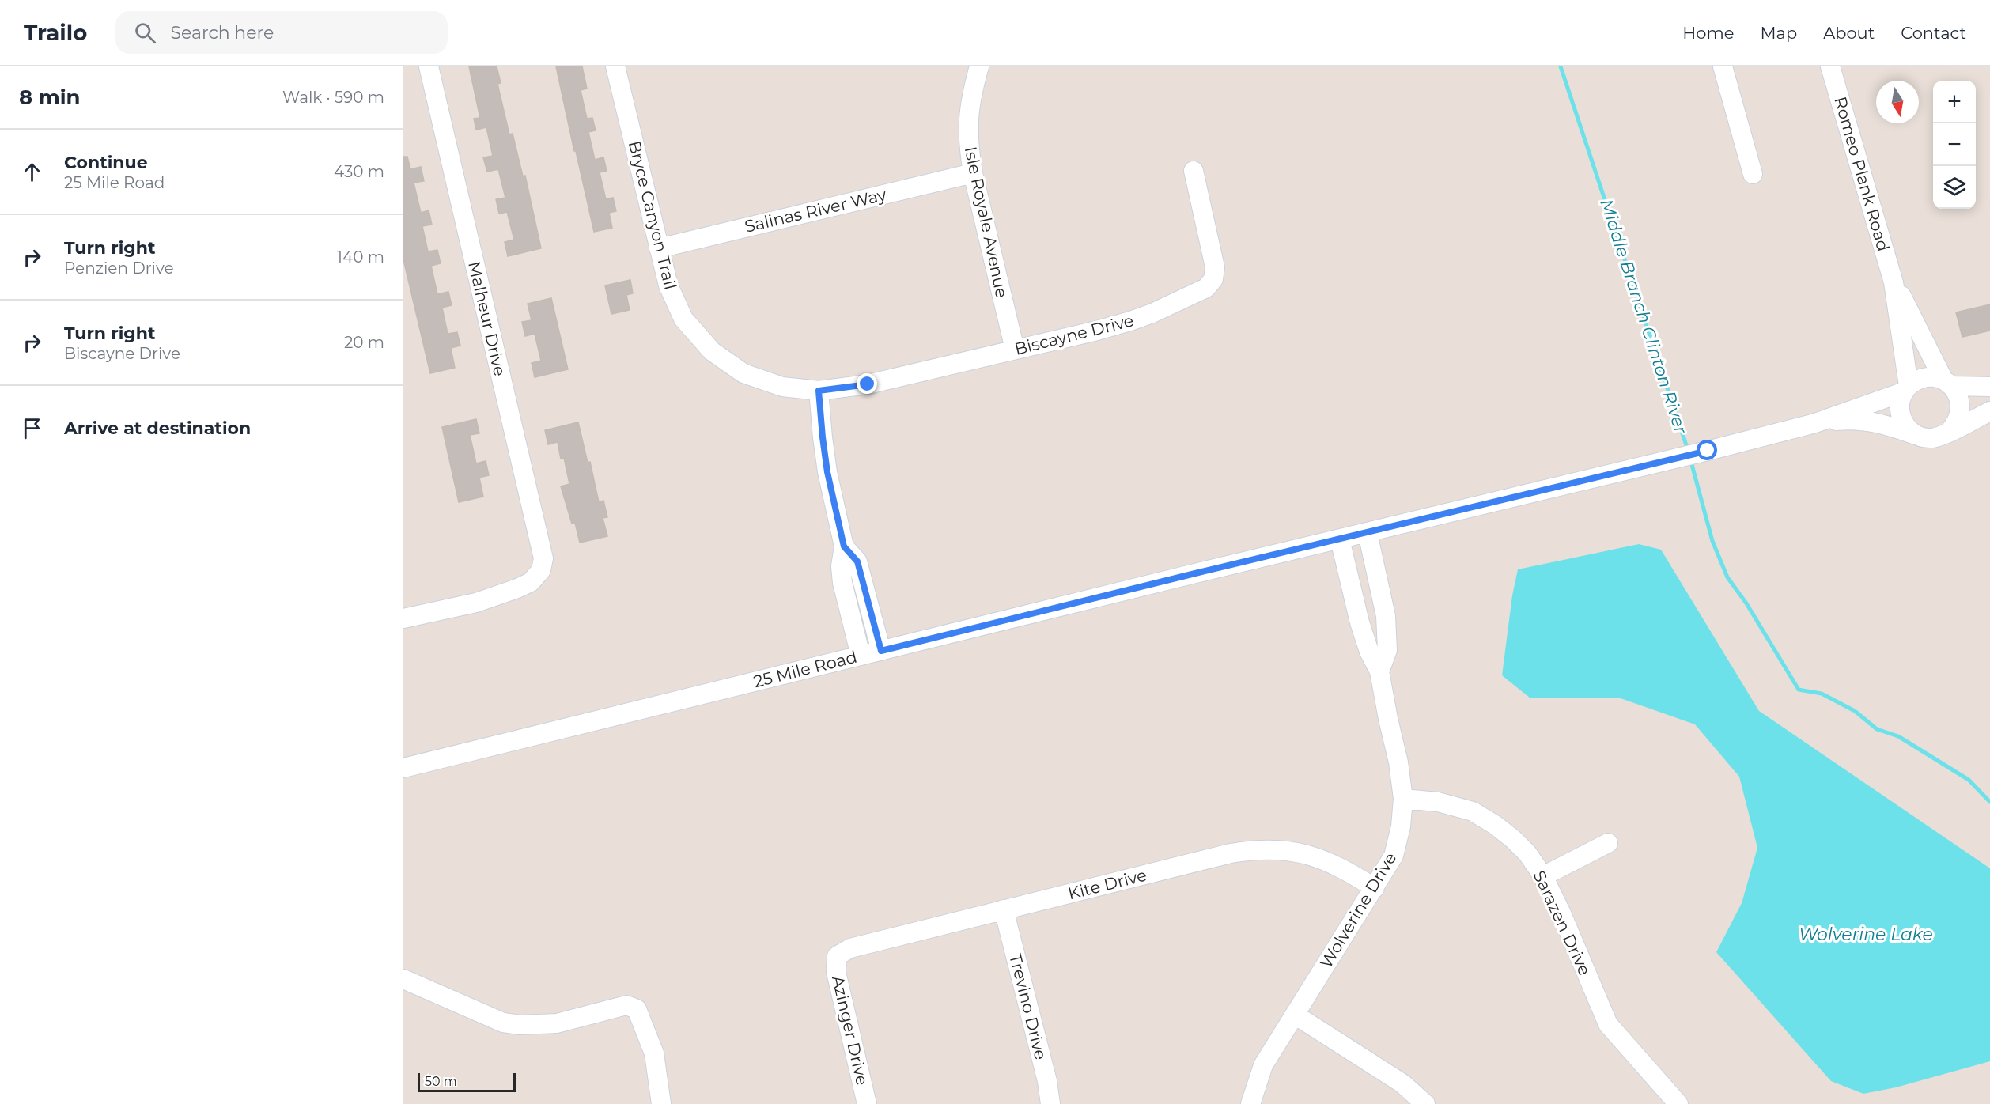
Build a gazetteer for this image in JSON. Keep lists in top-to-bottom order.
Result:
{
  "streets": {
    "street": [
      "Romeo Plank Road",
      "Salinas River Way",
      "Bryce Canyon Trail",
      "Isle Royale Avenue",
      "Malheur Drive",
      "Biscayne Drive",
      "25 Mile Road",
      "Kite Drive",
      "Wolverine Drive",
      "Sarazen Drive",
      "Trevino Drive",
      "Azinger Drive"
    ]
  },
  "crossings": [
    ["Romeo Plank Road", "25 Mile Road"],
    ["Salinas River Way", "Bryce Canyon Trail"],
    ["Salinas River Way", "Isle Royale Avenue"],
    ["Bryce Canyon Trail", "Biscayne Drive"],
    ["Isle Royale Avenue", "Biscayne Drive"],
    ["25 Mile Road", "Wolverine Drive"],
    ["Kite Drive", "Wolverine Drive"],
    ["Kite Drive", "Trevino Drive"],
    ["Kite Drive", "Azinger Drive"],
    ["Wolverine Drive", "Sarazen Drive"]
  ],
  "water": ["Middle Branch Clinton River", "Wolverine Lake"],
  "scale_bar": "50 m",
  "north": "bottom",
  "page": {
    "header": "Trailo",
    "search": "Search here",
    "nav": [
      "Home",
      "Map",
      "About",
      "Contact"
    ],
    "heading": ["8 min", "Walk · 590 m"],
    "map_buttons": ["+", "−"],
    "list": [
      ["Continue", "25 Mile Road", "430 m"],
      ["Turn right", "Penzien Drive", "140 m"],
      ["Turn right", "Biscayne Drive", "20 m"],
      "Arrive at destination"
    ],
    "scale": "50 m"
  }
}
